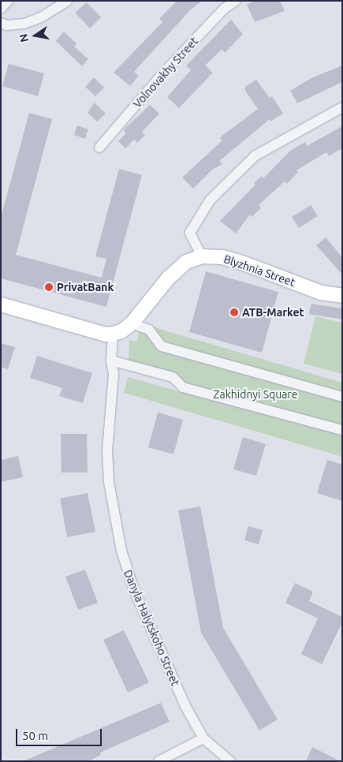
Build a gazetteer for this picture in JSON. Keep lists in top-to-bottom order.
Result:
{
  "streets": {
    "street": ["Volnovakhy Street", "Blyzhnia Street", "Danyla Halytskoho Street"]
  },
  "crossings": [
    ["Blyzhnia Street", "Danyla Halytskoho Street"]
  ],
  "parks": ["Zakhidnyi Square"],
  "places": ["PrivatBank", "ATB-Market"],
  "scale_bar": "50 m",
  "north": "left"
}
